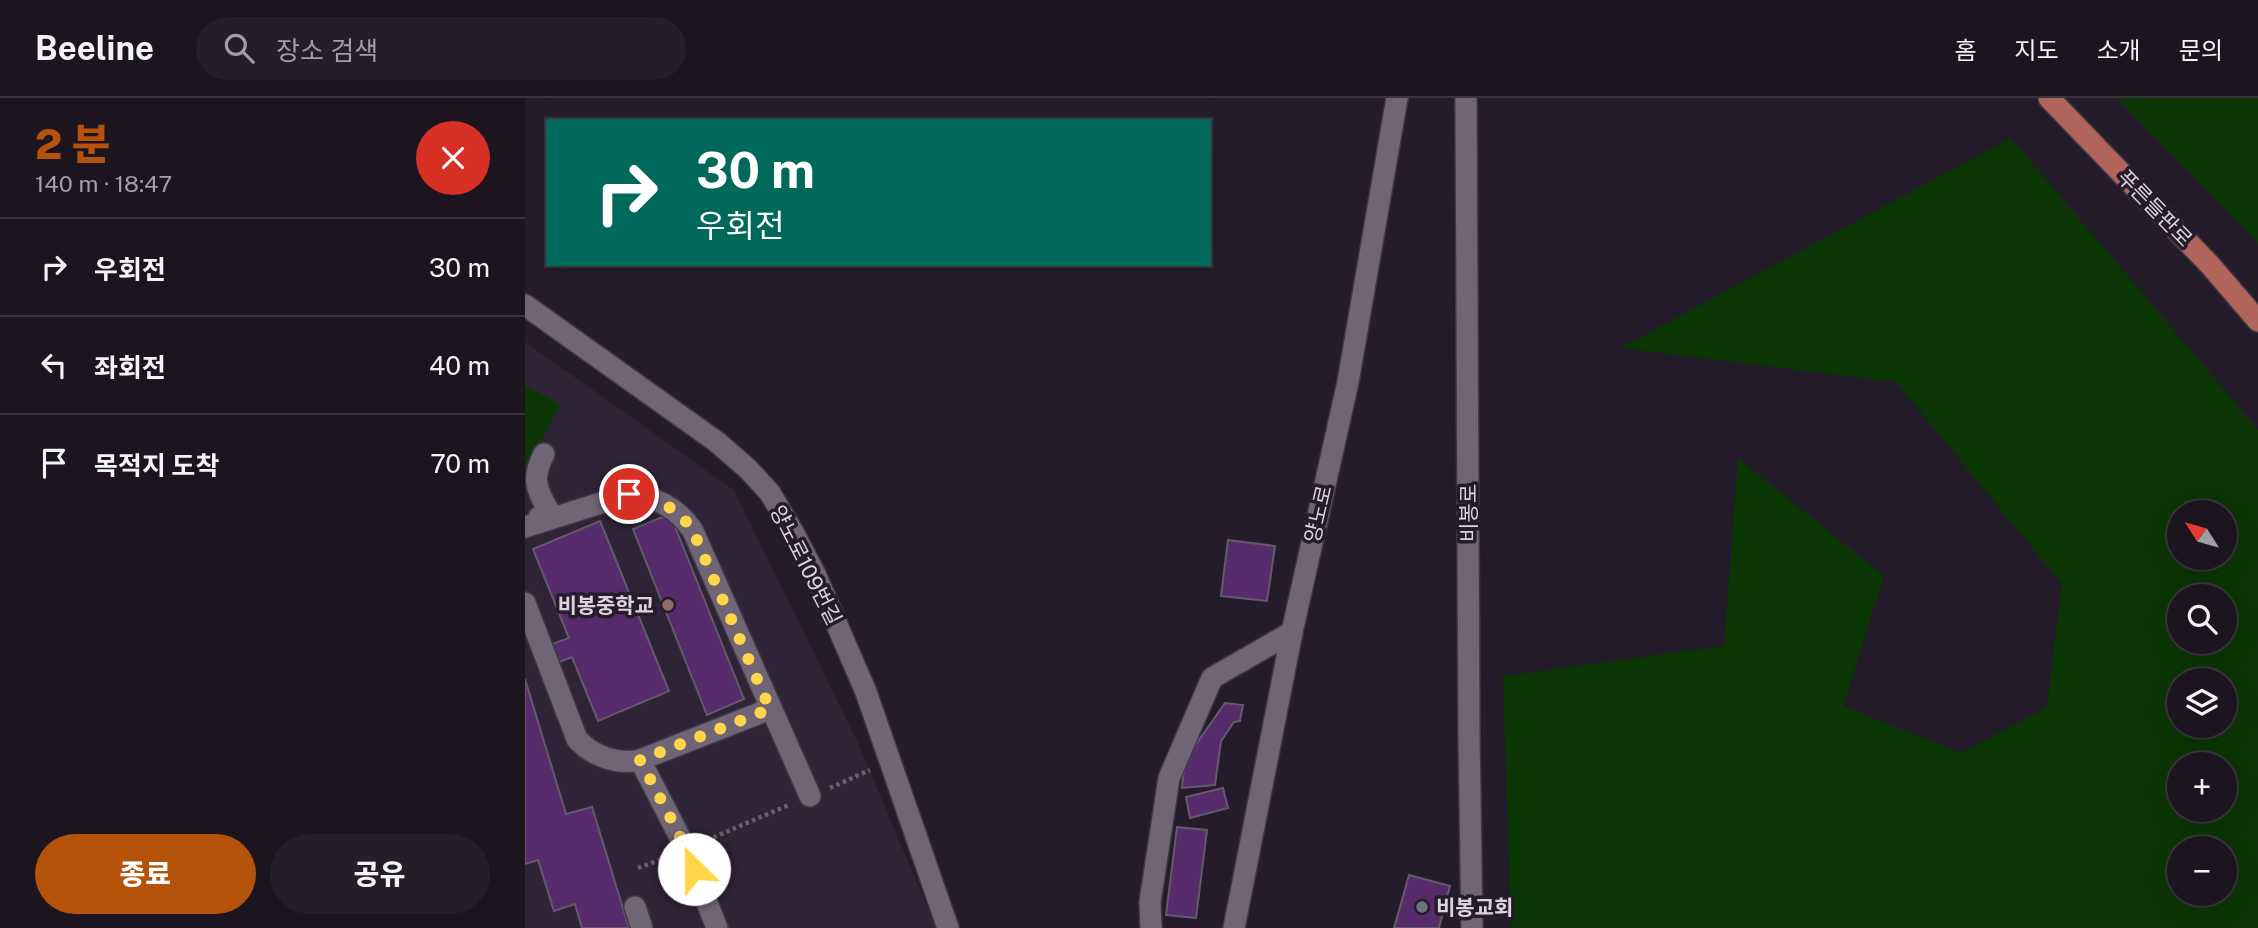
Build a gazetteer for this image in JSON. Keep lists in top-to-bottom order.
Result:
{
  "streets": {
    "main road": ["푸른들판로"],
    "street": ["비봉로", "양노로", "양노로109번길"]
  },
  "places": ["비봉중학교", "비봉교회"],
  "north": "top left",
  "page": {
    "header": "Beeline",
    "search": "장소 검색",
    "nav": [
      "홈",
      "지도",
      "소개",
      "문의"
    ],
    "heading": ["2 분", "140 m · 18:47"],
    "turn": ["30 m", "우회전"],
    "list": [
      {
        "name": "우회전",
        "value": "30 m"
      },
      {
        "name": "좌회전",
        "value": "40 m"
      },
      {
        "name": "목적지 도착",
        "value": "70 m"
      }
    ],
    "map_buttons": ["+", "−"],
    "buttons": ["종료", "공유"]
  }
}
